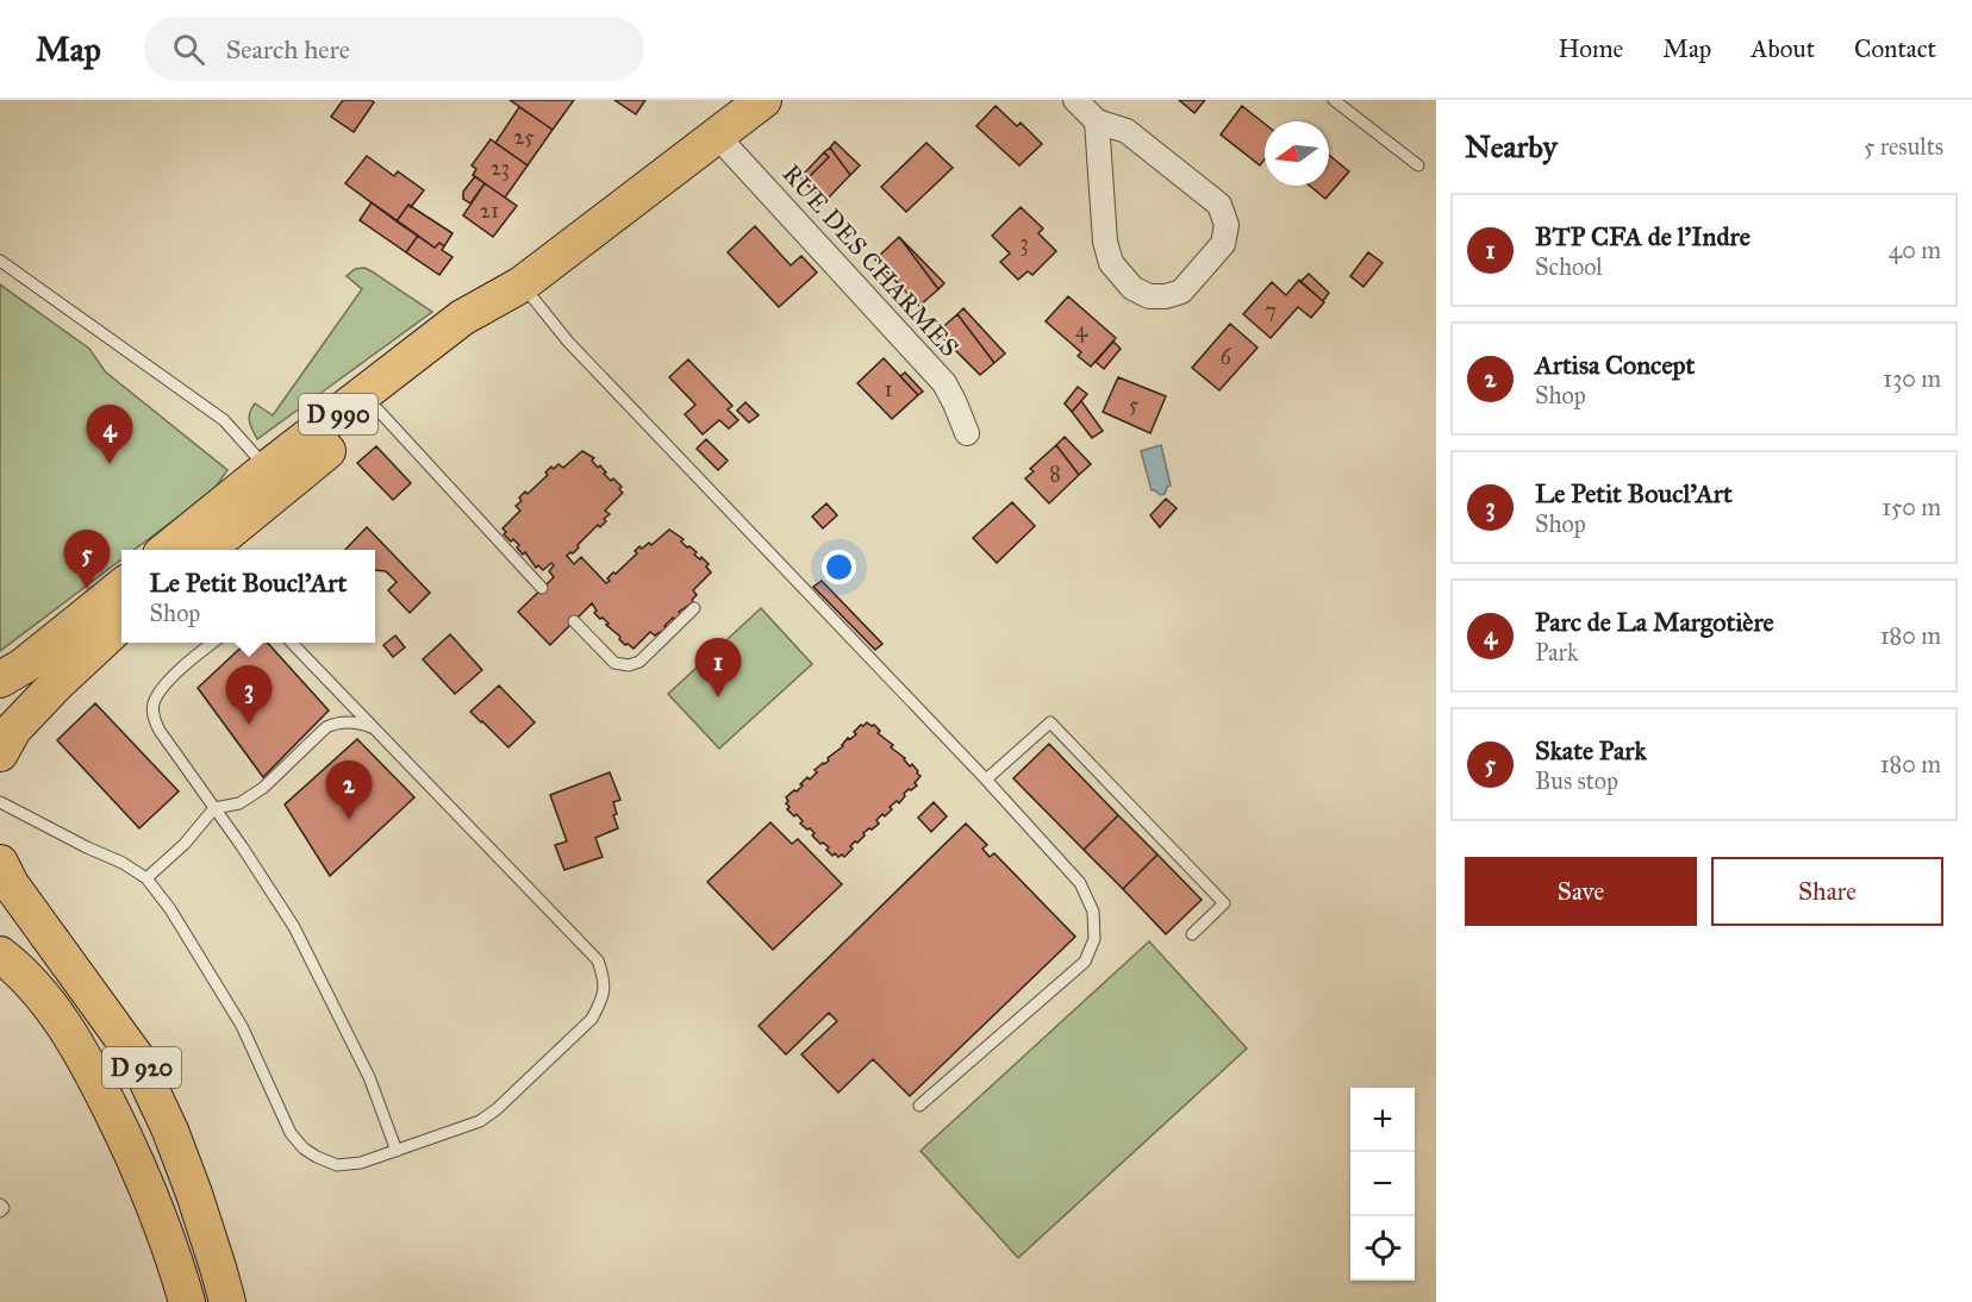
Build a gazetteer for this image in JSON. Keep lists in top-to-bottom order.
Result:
{
  "streets": {
    "main road": ["D 990", "D 920"],
    "street": ["RUE DES CHARMES"]
  },
  "crossings": [
    ["RUE DES CHARMES", "D 990"]
  ],
  "house_numbers": [
    "25",
    "23",
    "21",
    "3",
    "7",
    "4",
    "6",
    "1",
    "5",
    "8"
  ],
  "north": "left",
  "page": {
    "header": "Map",
    "search": "Search here",
    "nav": [
      "Home",
      "Map",
      "About",
      "Contact"
    ],
    "heading": ["Nearby", "5 results"],
    "list": [
      {
        "mark": "1",
        "name": "BTP CFA de l'Indre",
        "note": "School",
        "value": "40 m"
      },
      {
        "mark": "2",
        "name": "Artisa Concept",
        "note": "Shop",
        "value": "130 m"
      },
      {
        "mark": "3",
        "name": "Le Petit Boucl’Art",
        "note": "Shop",
        "value": "150 m"
      },
      {
        "mark": "4",
        "name": "Parc de La Margotière",
        "note": "Park",
        "value": "180 m"
      },
      {
        "mark": "5",
        "name": "Skate Park",
        "note": "Bus stop",
        "value": "180 m"
      }
    ],
    "pins": [
      "4",
      "5",
      "1",
      "3",
      "2"
    ],
    "popup": ["Le Petit Boucl’Art", "Shop"],
    "buttons": ["Save", "Share"],
    "map_buttons": ["+", "−"]
  }
}
